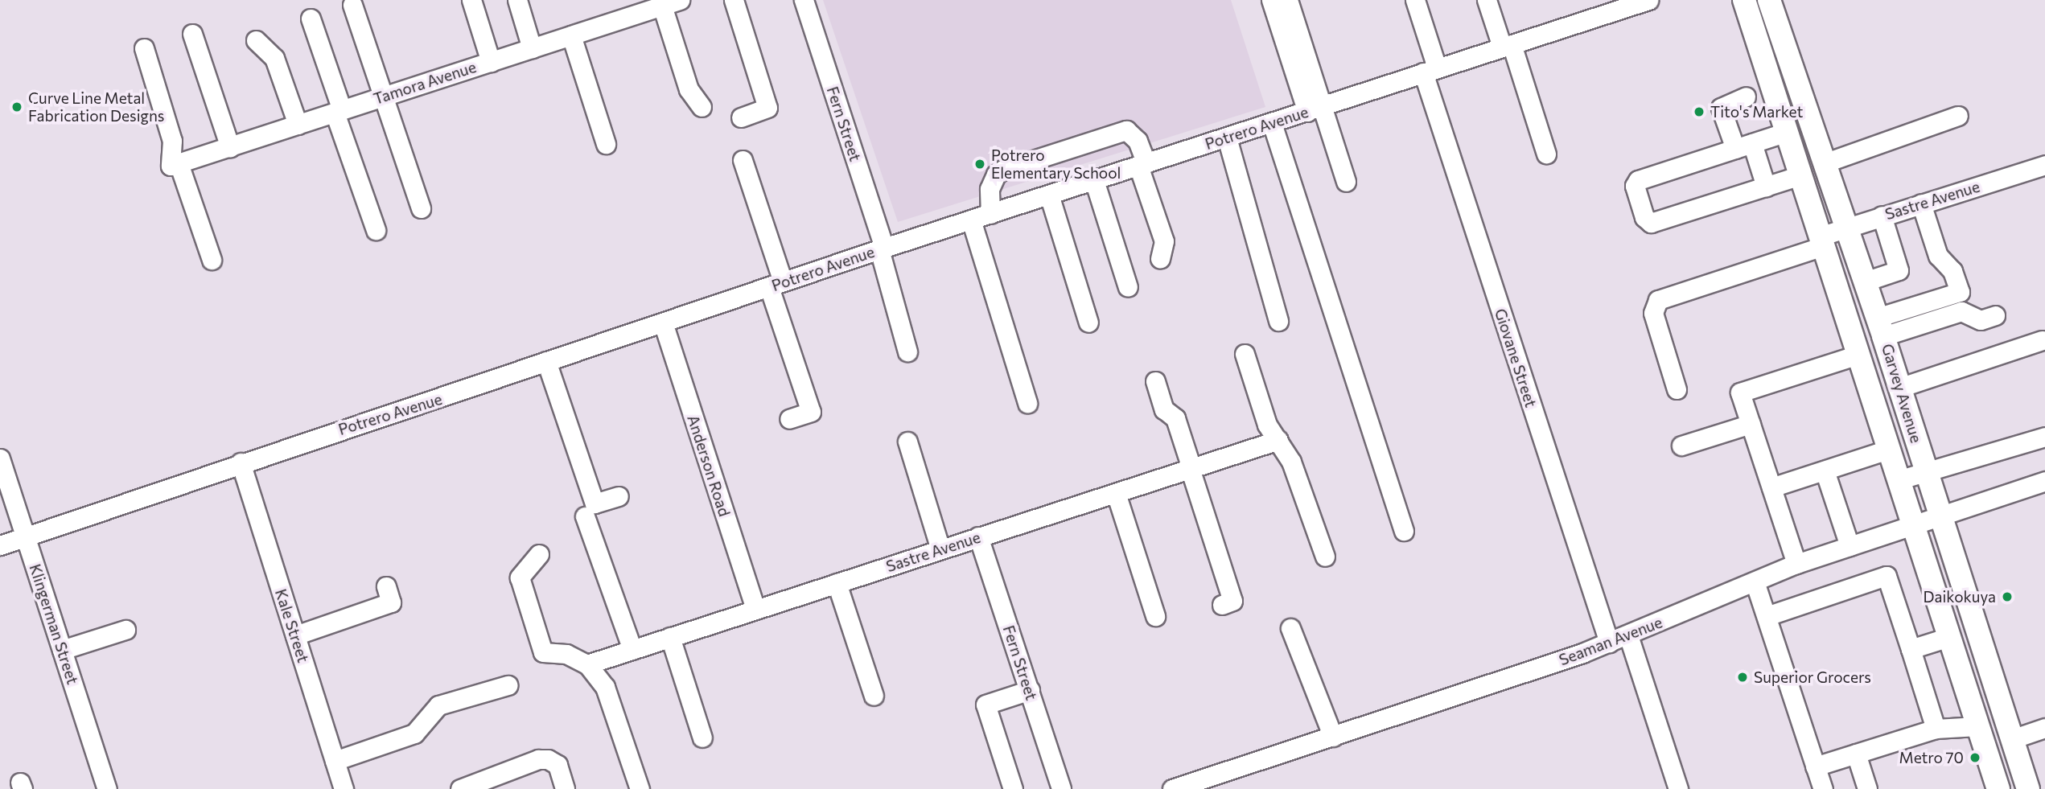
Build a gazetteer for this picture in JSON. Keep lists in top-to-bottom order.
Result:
{
  "streets": {
    "main road": ["Garvey Avenue"],
    "street": [
      "Tamora Avenue",
      "Fern Street",
      "Potrero Avenue",
      "Sastre Avenue",
      "Giovane Street",
      "Anderson Road",
      "Klingerman Street",
      "Kale Street",
      "Seaman Avenue"
    ]
  },
  "crossings": [
    ["Fern Street", "Potrero Avenue"],
    ["Fern Street", "Sastre Avenue"],
    ["Potrero Avenue", "Giovane Street"],
    ["Potrero Avenue", "Anderson Road"],
    ["Potrero Avenue", "Klingerman Street"],
    ["Potrero Avenue", "Kale Street"],
    ["Sastre Avenue", "Garvey Avenue"],
    ["Sastre Avenue", "Anderson Road"],
    ["Giovane Street", "Seaman Avenue"],
    ["Garvey Avenue", "Seaman Avenue"]
  ],
  "places": [
    "Curve Line Metal Fabrication Designs",
    "Tito's Market",
    "Potrero Elementary School",
    "Daikokuya",
    "Superior Grocers",
    "Metro 70"
  ]
}
